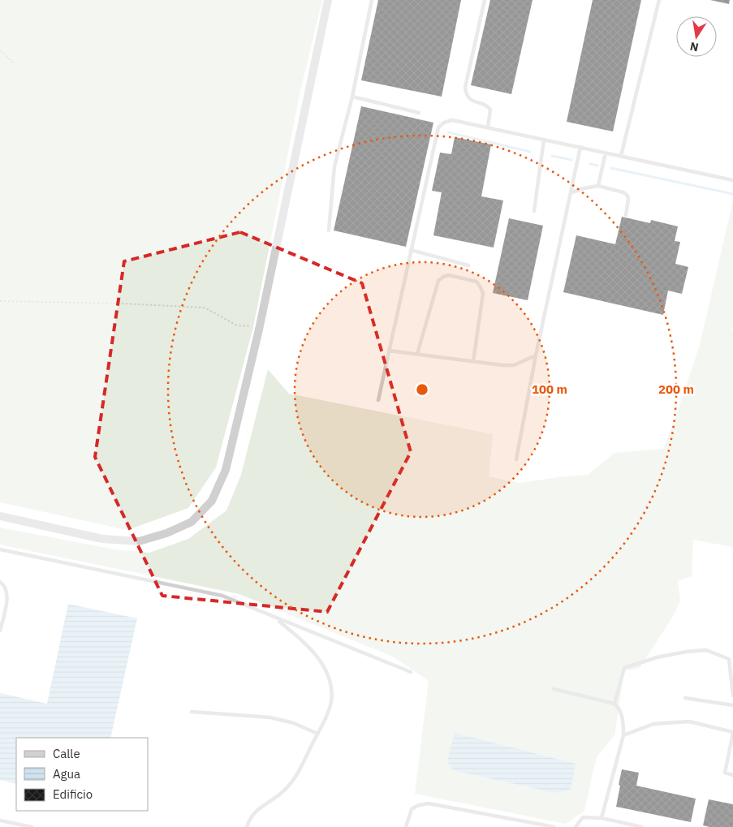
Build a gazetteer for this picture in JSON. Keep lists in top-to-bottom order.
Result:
{
  "legend": ["Calle", "Agua", "Edificio"],
  "north": "bottom",
  "rings": ["100 m", "200 m"]
}
